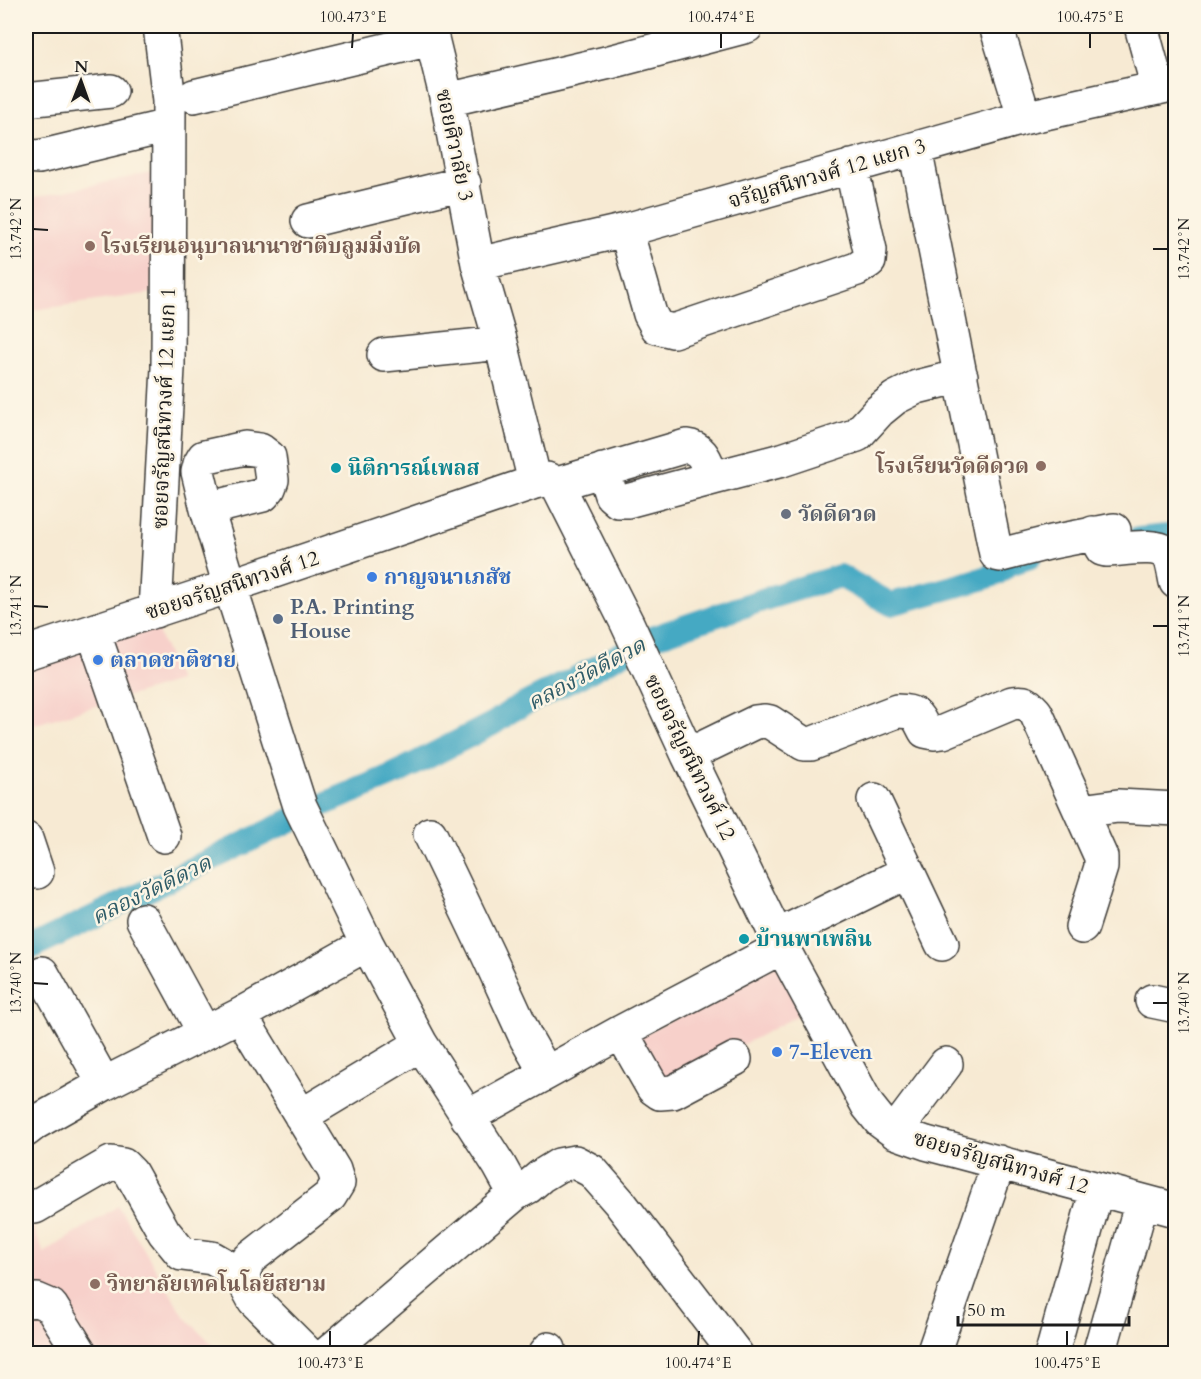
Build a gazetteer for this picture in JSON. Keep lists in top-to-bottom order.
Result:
{
  "streets": {
    "street": [
      "ซอยศิวาลัย 3",
      "จรัญสนิทวงศ์ 12 แยก 3",
      "ซอยจรัญสนิทวงศ์ 12 แยก 1",
      "ซอยจรัญสนิทวงศ์ 12"
    ]
  },
  "crossings": [
    ["ซอยศิวาลัย 3", "จรัญสนิทวงศ์ 12 แยก 3"],
    ["ซอยศิวาลัย 3", "ซอยจรัญสนิทวงศ์ 12"],
    ["ซอยจรัญสนิทวงศ์ 12 แยก 1", "ซอยจรัญสนิทวงศ์ 12"]
  ],
  "water": ["คลองวัดดีดวด"],
  "places": [
    "โรงเรียนอนุบาลนานาชาติบลูมมิ่งบัด",
    "โรงเรียนวัดดีดวด",
    "นิติการณ์เพลส",
    "วัดดีดวด",
    "กาญจนาเภสัช",
    "P.A. Printing House",
    "ตลาดชาติชาย",
    "บ้านพาเพลิน",
    "7-Eleven",
    "วิทยาลัยเทคโนโลยีสยาม"
  ],
  "scale_bar": "50 m",
  "north": "top",
  "coordinates": [
    "100.473°E",
    "100.474°E",
    "100.475°E",
    "13.742°N",
    "13.741°N",
    "13.740°N"
  ]
}
